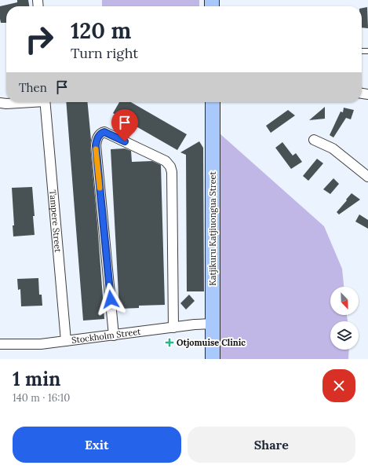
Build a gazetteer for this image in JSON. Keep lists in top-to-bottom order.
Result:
{
  "streets": {
    "street": ["Tampere Street", "Katjikuru Katjiuongua Street", "Stockholm Street"]
  },
  "crossings": [
    ["Tampere Street", "Stockholm Street"],
    ["Katjikuru Katjiuongua Street", "Stockholm Street"]
  ],
  "places": {
    "health": ["Otjomuise Clinic"]
  },
  "north": "bottom right",
  "page": {
    "turn": ["120 m", "Turn right"],
    "then": "Then",
    "heading": ["1 min", "140 m · 16:10"],
    "buttons": ["Exit", "Share"]
  }
}
